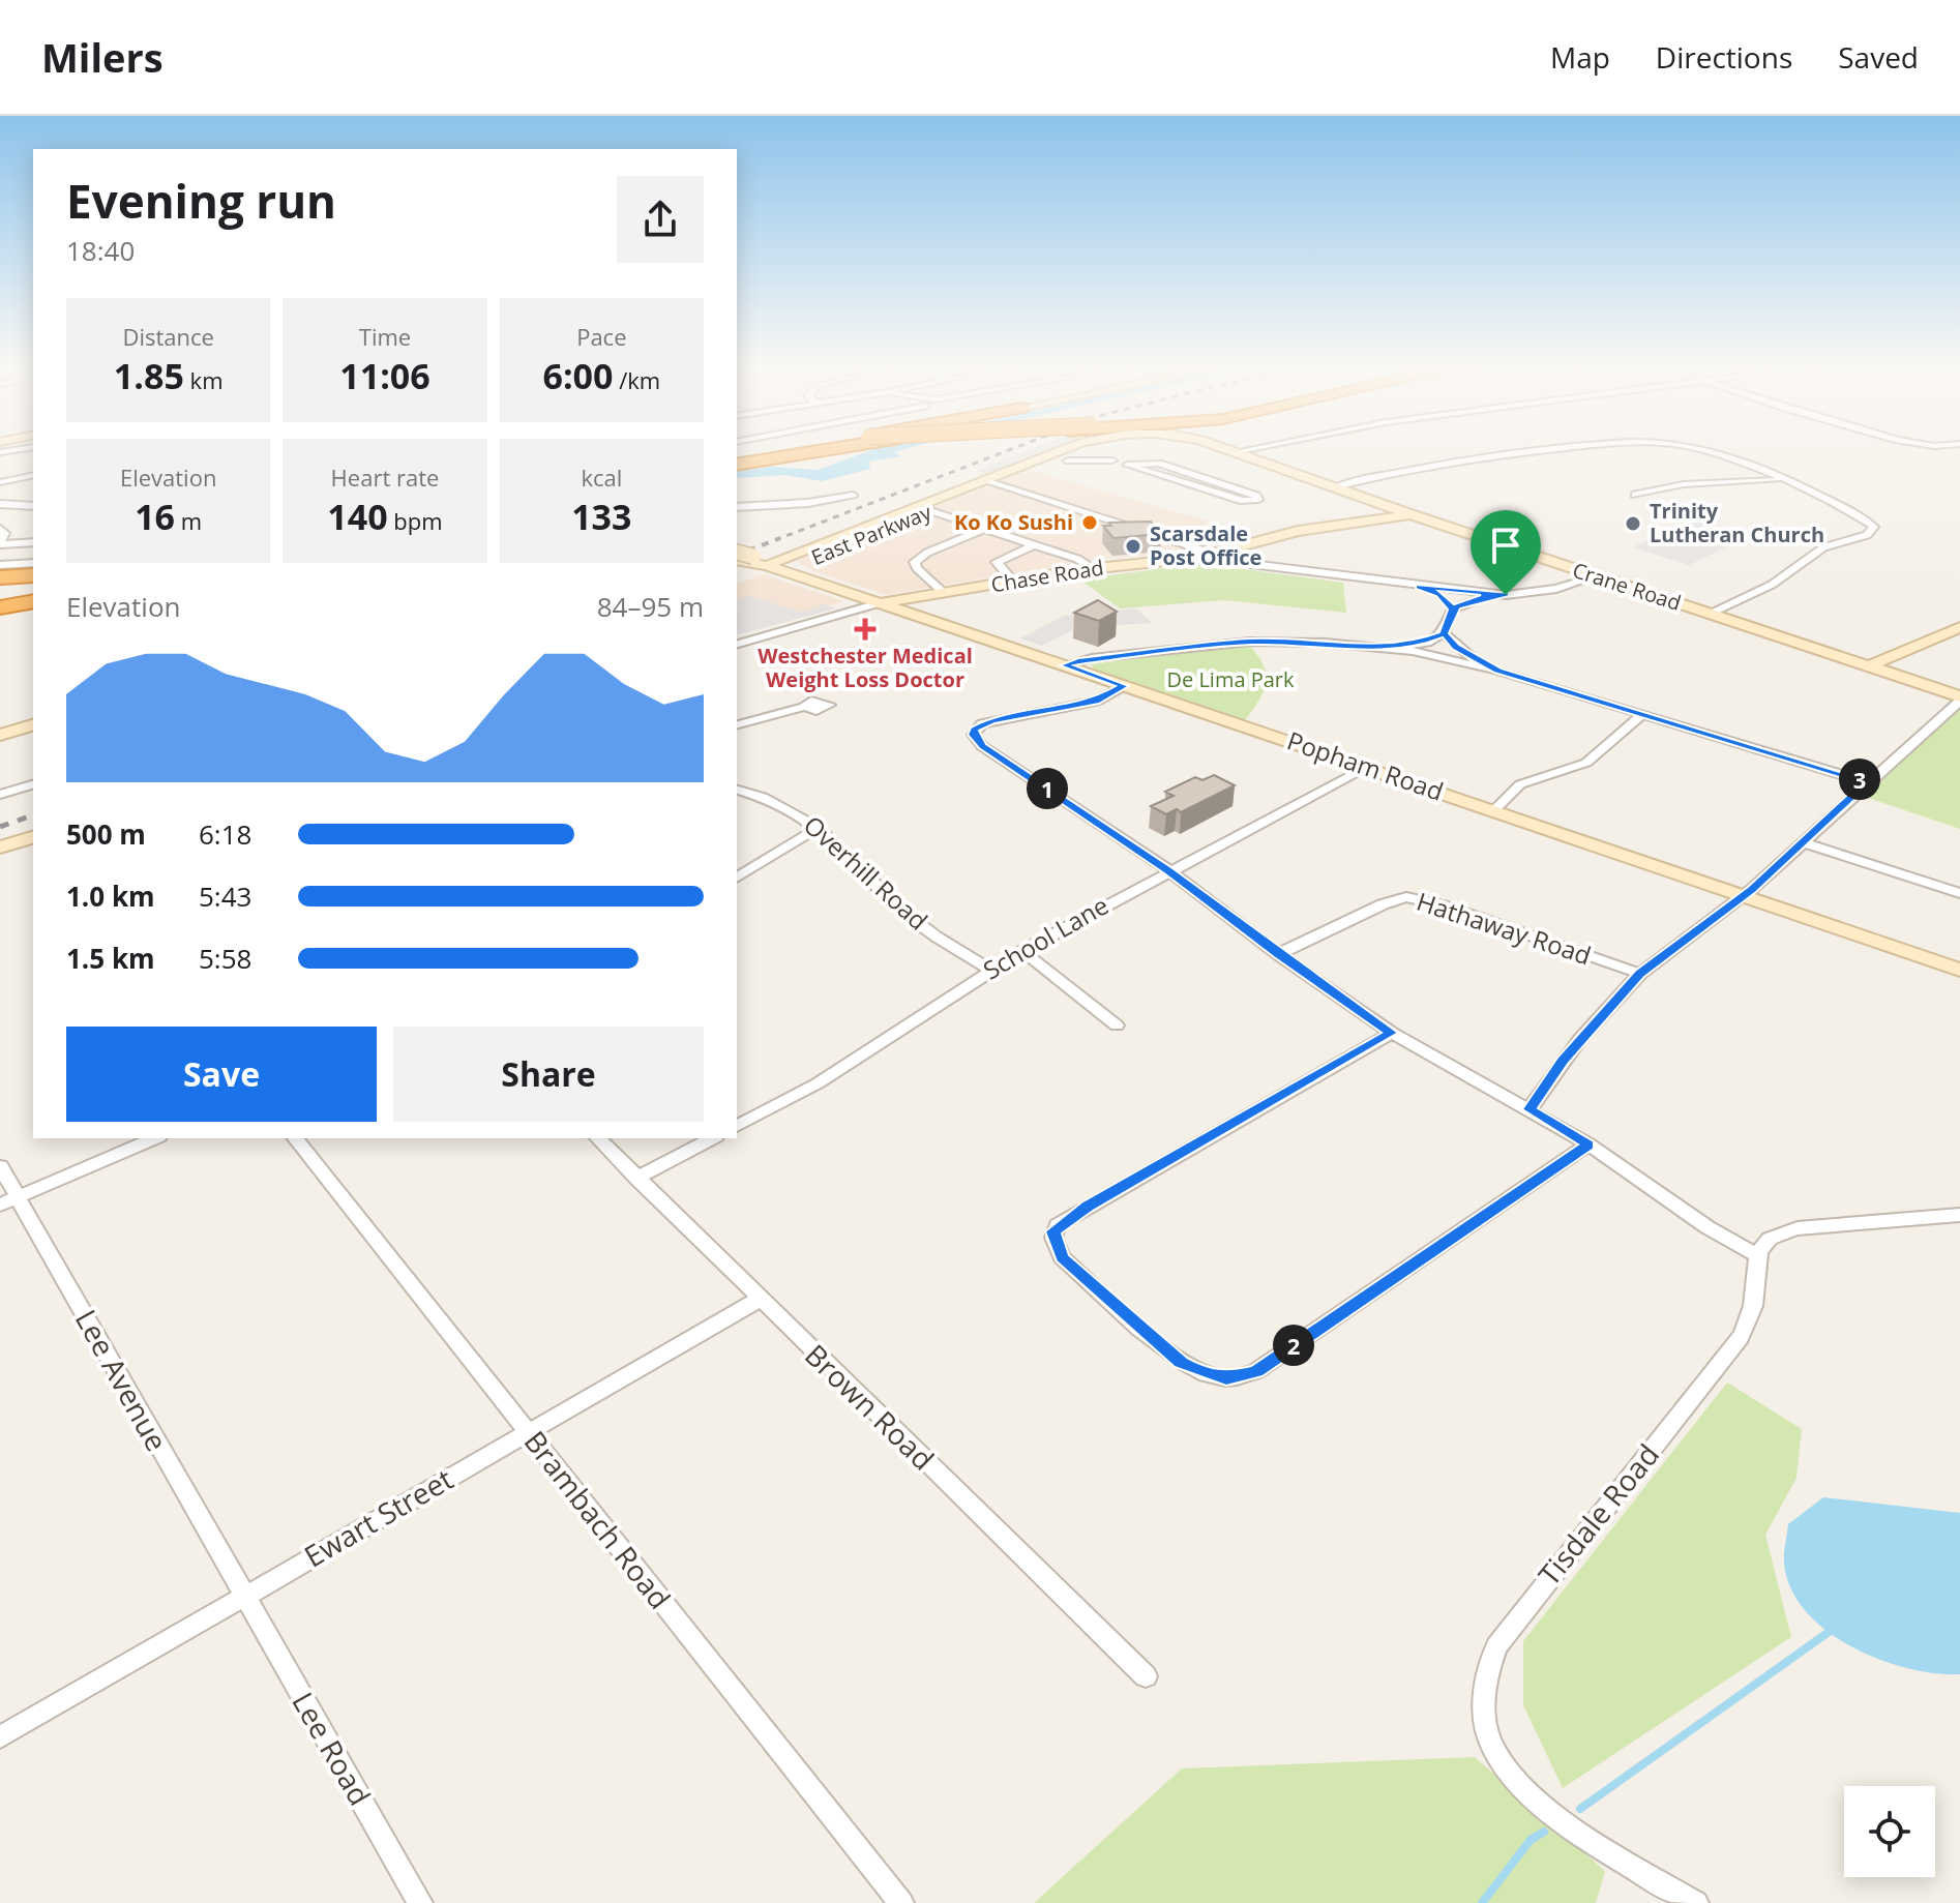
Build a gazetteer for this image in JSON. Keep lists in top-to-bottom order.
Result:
{
  "streets": {
    "street": [
      "East Parkway",
      "Chase Road",
      "Crane Road",
      "Popham Road",
      "Overhill Road",
      "Hathaway Road",
      "School Lane",
      "Lee Avenue",
      "Brown Road",
      "Tisdale Road",
      "Ewart Street",
      "Brambach Road",
      "Lee Road"
    ]
  },
  "crossings": [
    ["East Parkway", "Popham Road"],
    ["Chase Road", "Crane Road"],
    ["Chase Road", "Popham Road"],
    ["Popham Road", "School Lane"],
    ["Overhill Road", "School Lane"],
    ["Lee Avenue", "Ewart Street"],
    ["Lee Avenue", "Lee Road"],
    ["Brown Road", "Ewart Street"],
    ["Ewart Street", "Brambach Road"],
    ["Ewart Street", "Lee Road"]
  ],
  "parks": ["De Lima Park"],
  "places": {
    "other": ["Ko Ko Sushi", "Trinity Lutheran Church", "Scarsdale Post Office"],
    "health": ["Westchester Medical Weight Loss Doctor"]
  },
  "page": {
    "header": "Milers",
    "nav": ["Map", "Directions", "Saved"],
    "heading": ["Evening run", "18:40"],
    "stats": [
      ["Distance", "1.85 km"],
      ["Time", "11:06"],
      ["Pace", "6:00 /km"],
      ["Elevation", "16 m"],
      ["Heart rate", "140 bpm"],
      ["kcal", "133"]
    ],
    "chart": ["Elevation", "84–95 m"],
    "pins": ["3", "1", "2"],
    "list": [
      {
        "name": "500 m",
        "note": "6:18"
      },
      {
        "name": "1.0 km",
        "note": "5:43"
      },
      {
        "name": "1.5 km",
        "note": "5:58"
      }
    ],
    "buttons": ["Save", "Share"]
  }
}
